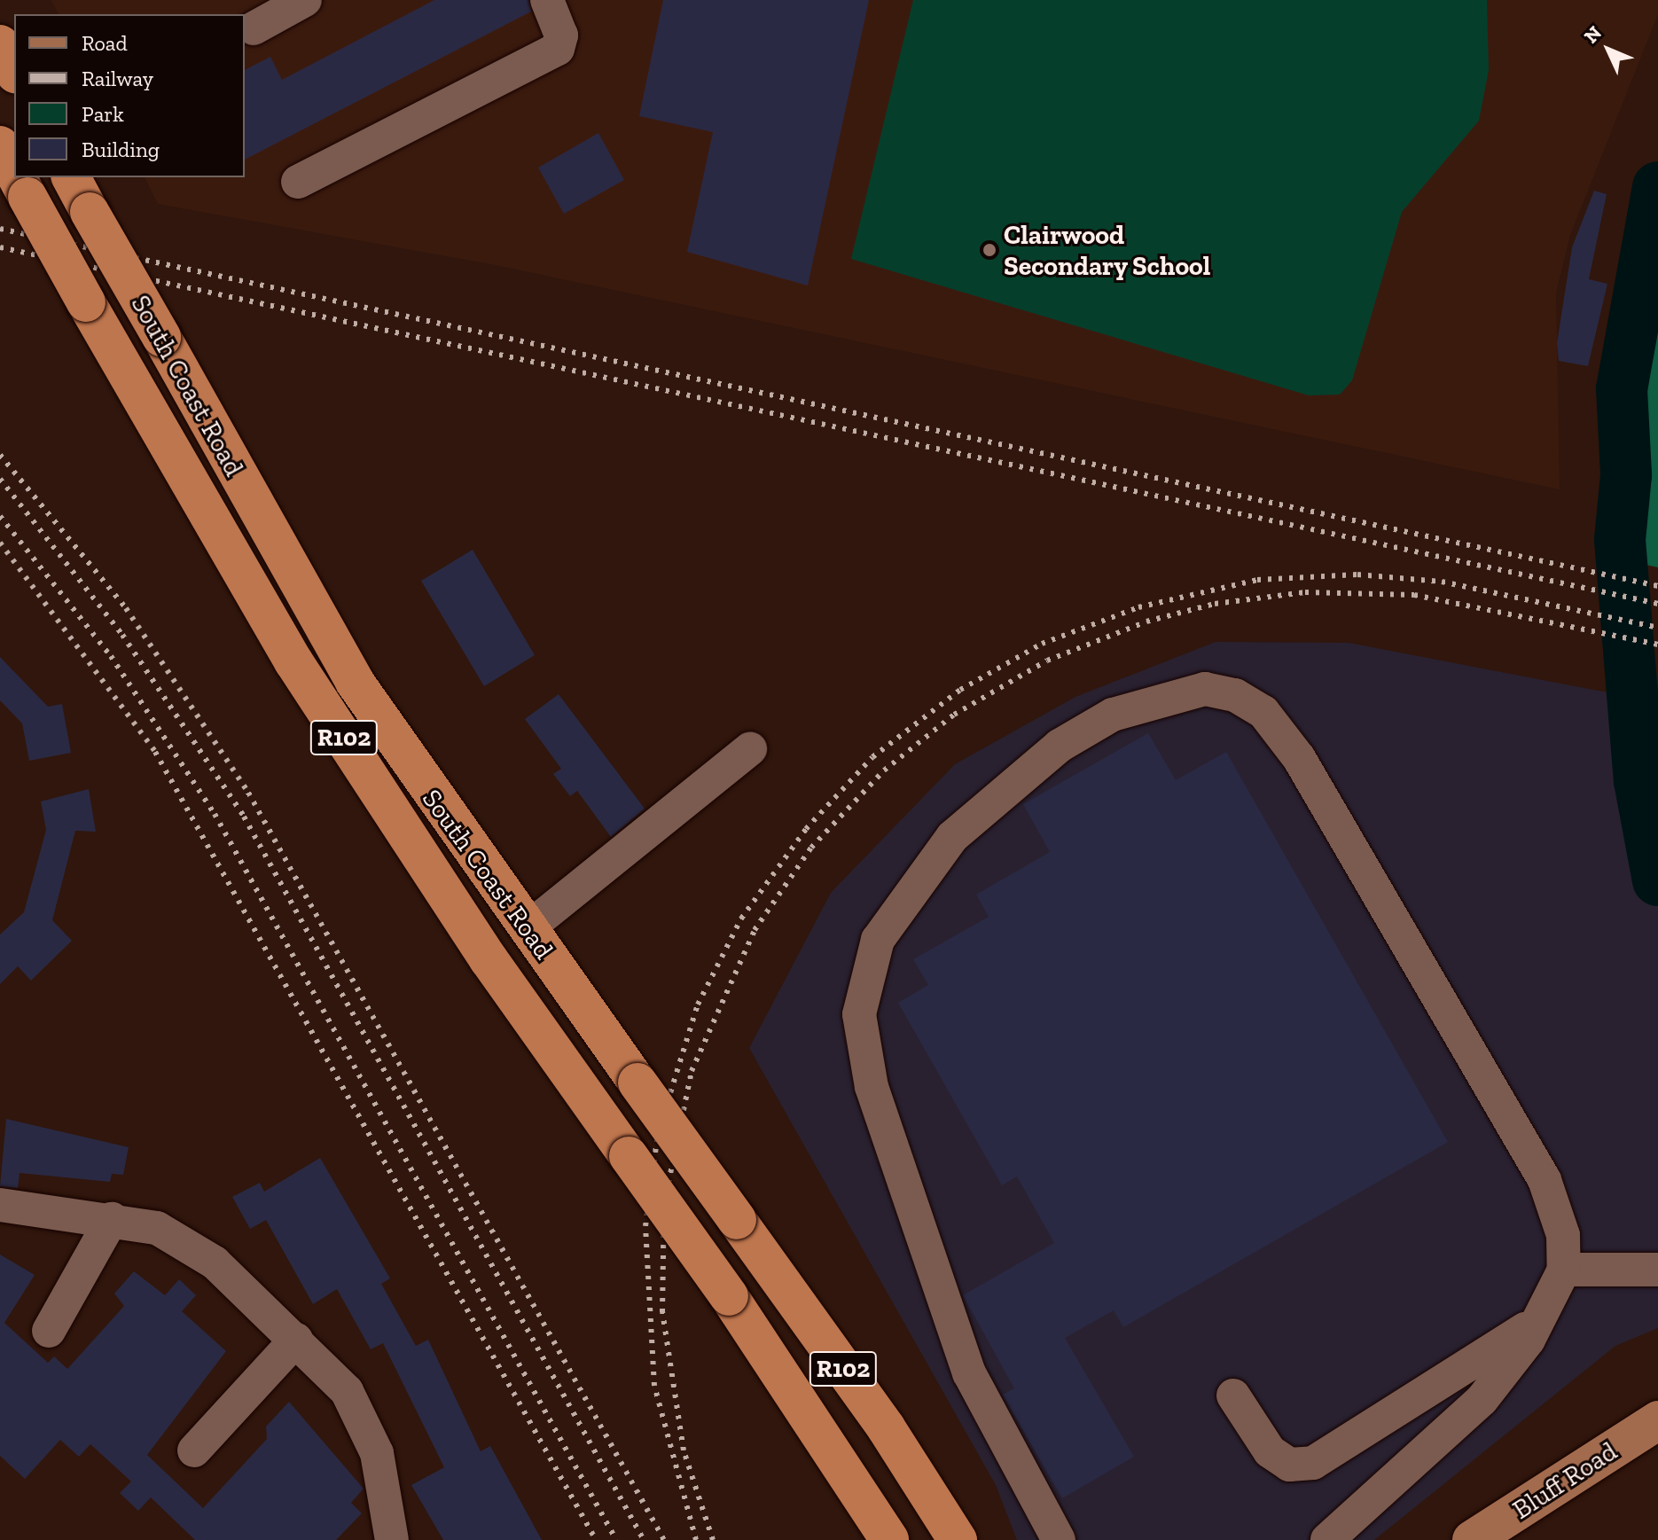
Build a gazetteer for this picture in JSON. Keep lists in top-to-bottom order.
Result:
{
  "streets": {
    "highway": ["South Coast Road", "R102"],
    "main road": ["Bluff Road"]
  },
  "places": ["Clairwood Secondary School"],
  "legend": [
    "Road",
    "Railway",
    "Park",
    "Building"
  ],
  "north": "top left"
}
